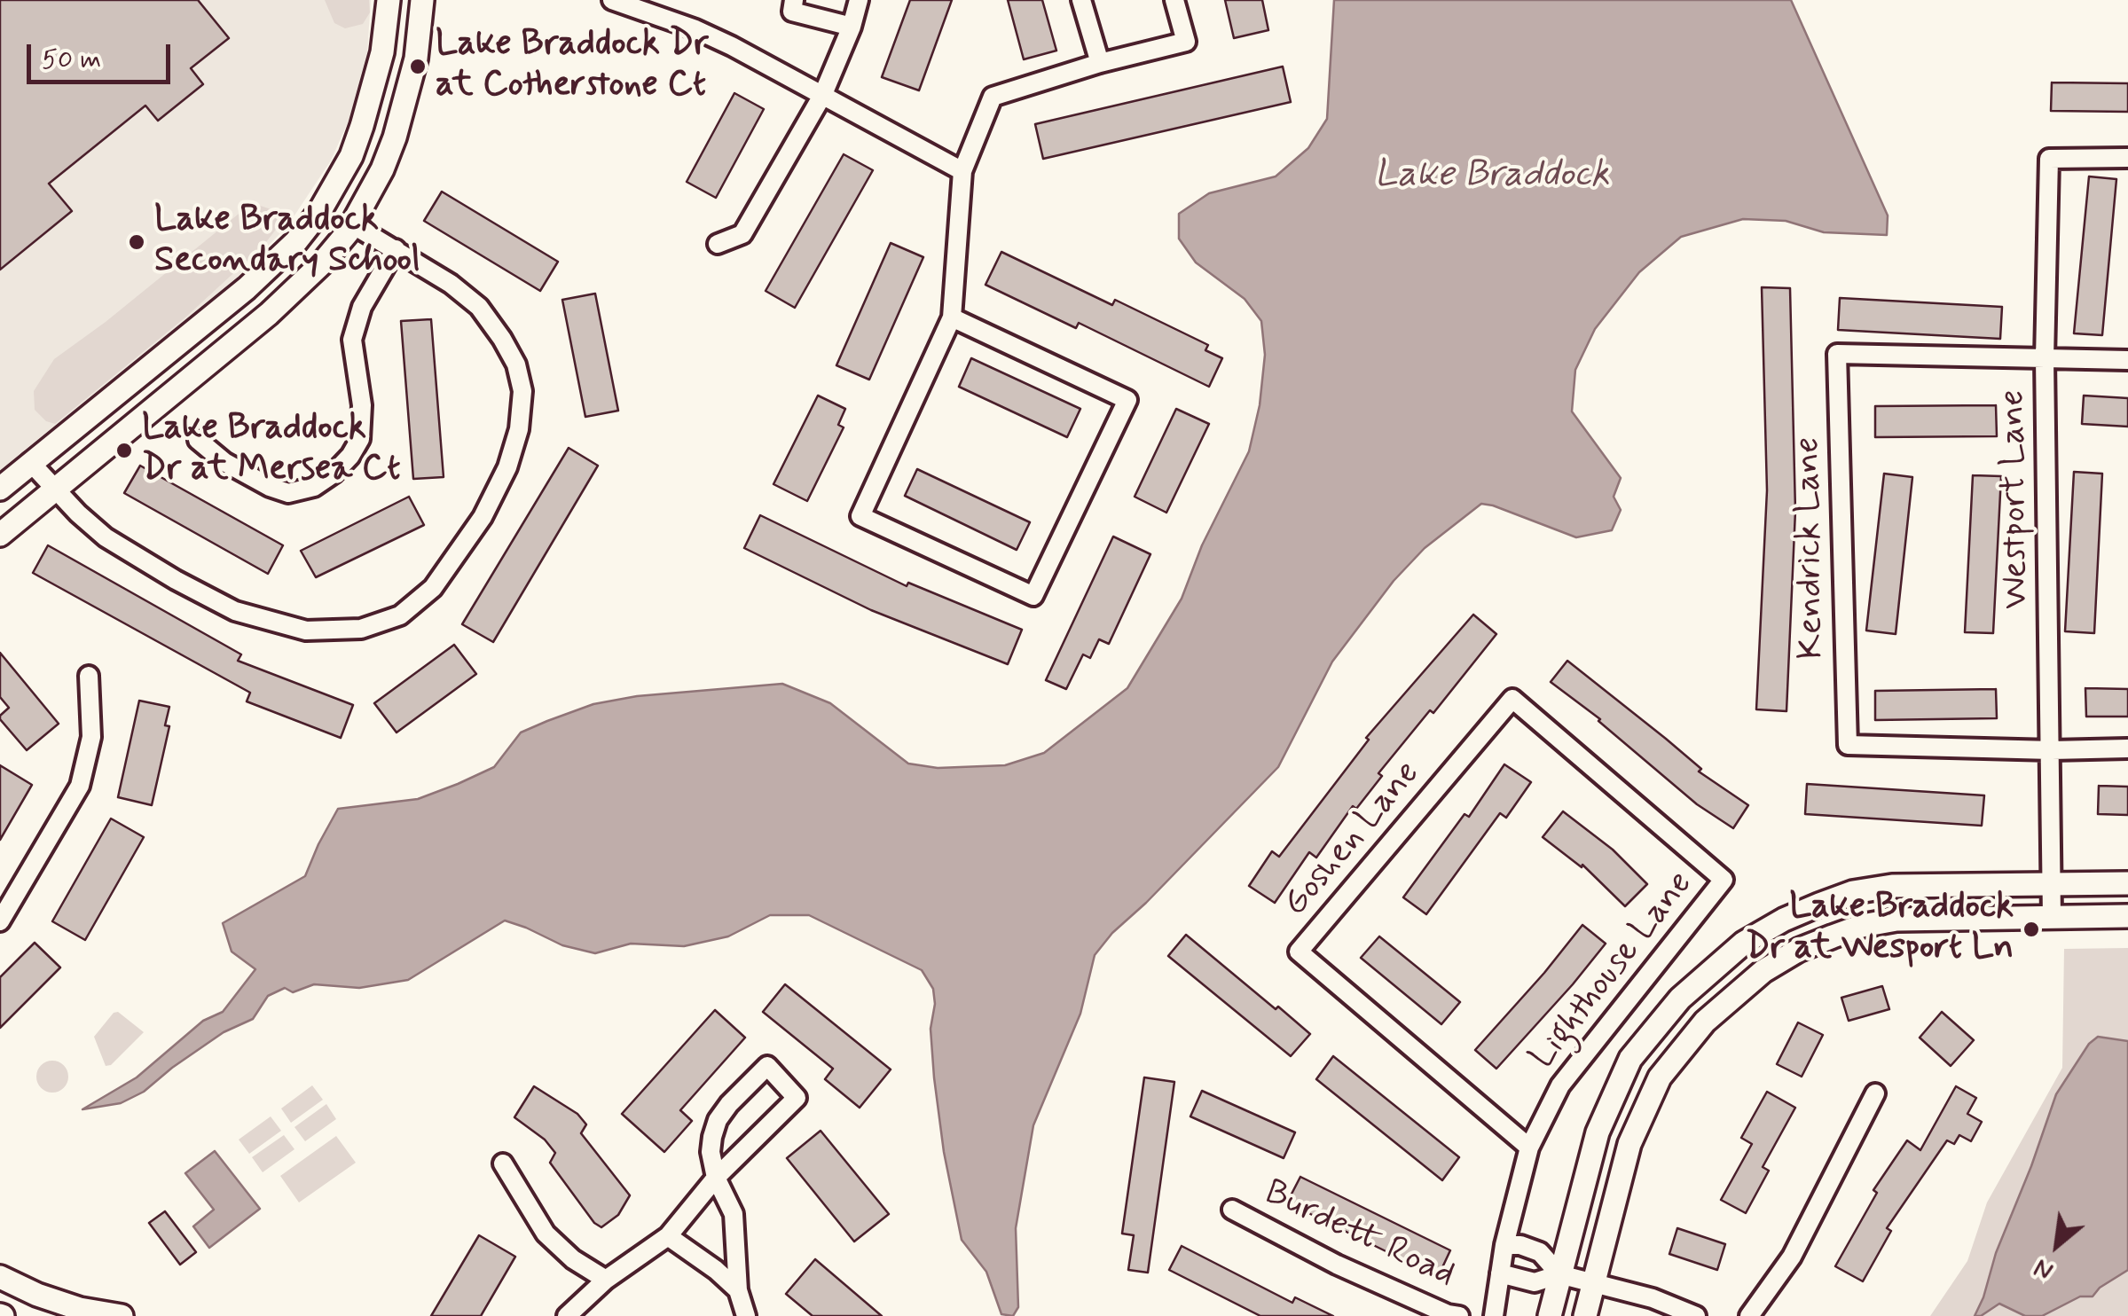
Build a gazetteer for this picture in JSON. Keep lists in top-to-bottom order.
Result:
{
  "streets": {
    "street": [
      "Westport Lane",
      "Kendrick Lane",
      "Goshen Lane",
      "Lighthouse Lane",
      "Burdett Road"
    ]
  },
  "crossings": [
    ["Westport Lane", "Kendrick Lane"],
    ["Goshen Lane", "Lighthouse Lane"]
  ],
  "water": ["Lake Braddock"],
  "places": [
    "Lake Braddock Dr at Cotherstone Ct",
    "Lake Braddock Secondary School",
    "Lake Braddock Dr at Mersea Ct",
    "Lake Braddock Dr at Wesport Ln"
  ],
  "scale_bar": "50 m",
  "north": "bottom left"
}
